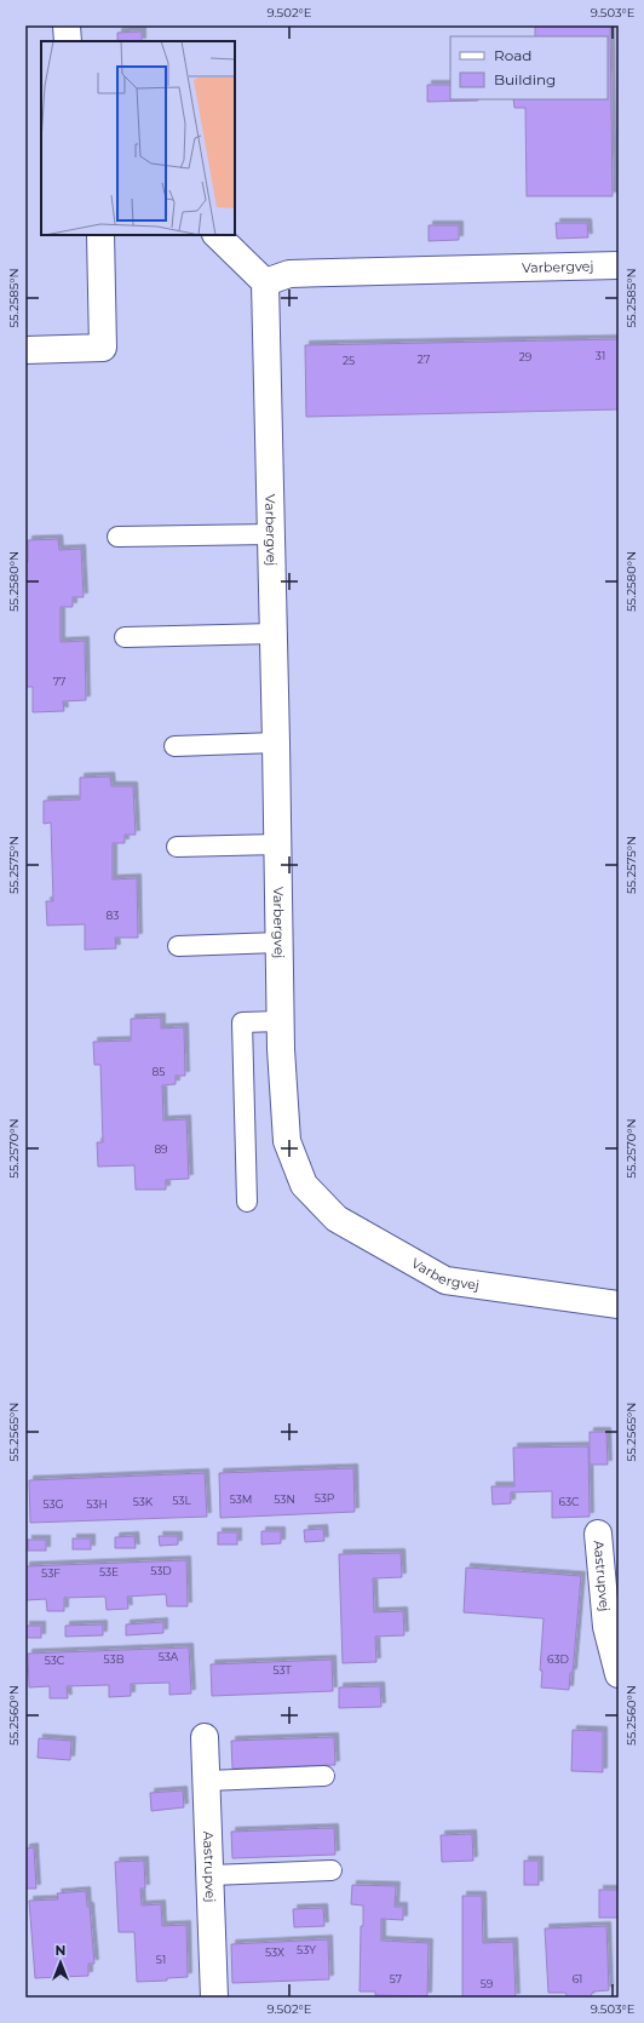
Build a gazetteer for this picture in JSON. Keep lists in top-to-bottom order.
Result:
{
  "streets": {
    "street": ["Varbergvej", "Aastrupvej"]
  },
  "house_numbers": [
    "31",
    "29",
    "27",
    "25",
    "77",
    "83",
    "85",
    "89",
    "53P",
    "53M",
    "53N",
    "53L",
    "53K",
    "63C",
    "53G",
    "53H",
    "53D",
    "53E",
    "53F",
    "53A",
    "53B",
    "63D",
    "53C",
    "53T",
    "53Y",
    "53X",
    "51",
    "57",
    "61",
    "59"
  ],
  "legend": ["Road", "Building"],
  "north": "top",
  "coordinates": [
    "9.502°E",
    "9.503°E",
    "55.2585°N",
    "55.2580°N",
    "55.2575°N",
    "55.2570°N",
    "55.2565°N",
    "55.2560°N"
  ]
}
